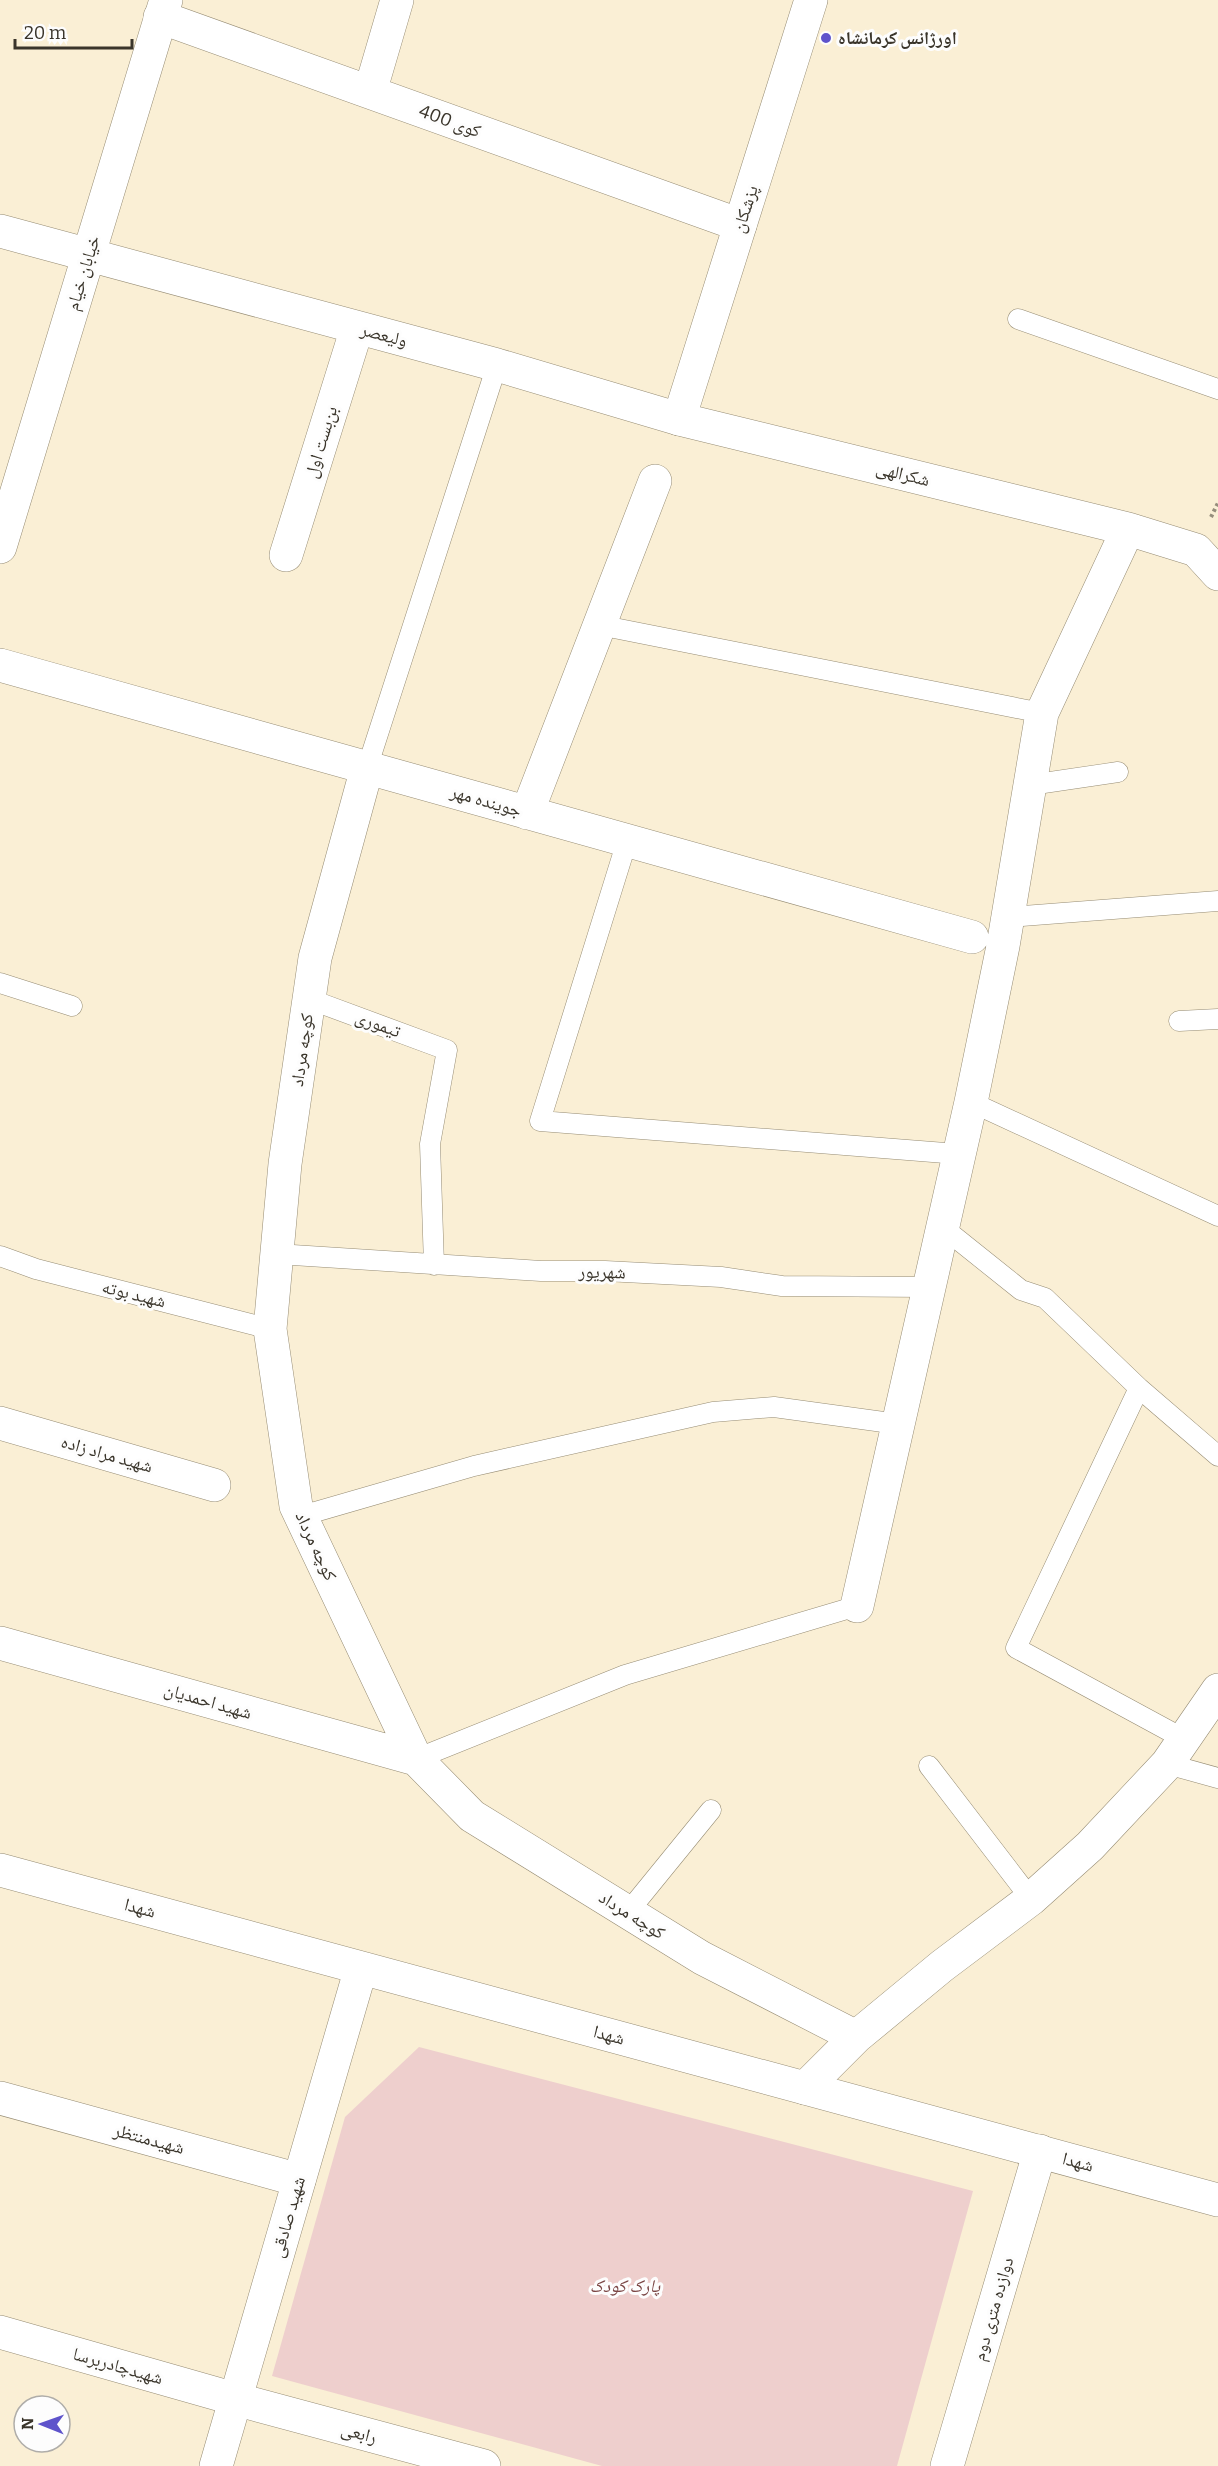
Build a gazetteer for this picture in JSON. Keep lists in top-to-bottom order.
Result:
{
  "streets": {
    "street": [
      "کوی 400",
      "پزشکان",
      "خیابان خیام",
      "ولیعصر",
      "بن‌بست اول",
      "شکرالهی",
      "جوینده مهر",
      "کوچه مرداد",
      "شهید مراد زاده",
      "شهید احمدیان",
      "شهدا",
      "شهیدمنتظر",
      "شهید صادقی",
      "دوازده متری دوم",
      "شهیدچادربرسا",
      "رابعی"
    ],
    "lane": ["تیموری", "شهریور", "شهید بوته"]
  },
  "crossings": [
    ["کوی 400", "پزشکان"],
    ["کوی 400", "خیابان خیام"],
    ["پزشکان", "ولیعصر"],
    ["پزشکان", "شکرالهی"],
    ["خیابان خیام", "ولیعصر"],
    ["ولیعصر", "بن‌بست اول"],
    ["ولیعصر", "شکرالهی"],
    ["جوینده مهر", "کوچه مرداد"],
    ["تیموری", "کوچه مرداد"],
    ["تیموری", "شهریور"],
    ["کوچه مرداد", "شهریور"],
    ["کوچه مرداد", "شهید بوته"],
    ["کوچه مرداد", "شهید احمدیان"],
    ["شهدا", "شهید صادقی"],
    ["شهدا", "دوازده متری دوم"],
    ["شهیدمنتظر", "شهید صادقی"],
    ["شهید صادقی", "شهیدچادربرسا"],
    ["شهید صادقی", "رابعی"],
    ["شهیدچادربرسا", "رابعی"]
  ],
  "parks": ["پارک کودک"],
  "places": ["اورژانس کرمانشاه"],
  "scale_bar": "20 m",
  "north": "left"
}
